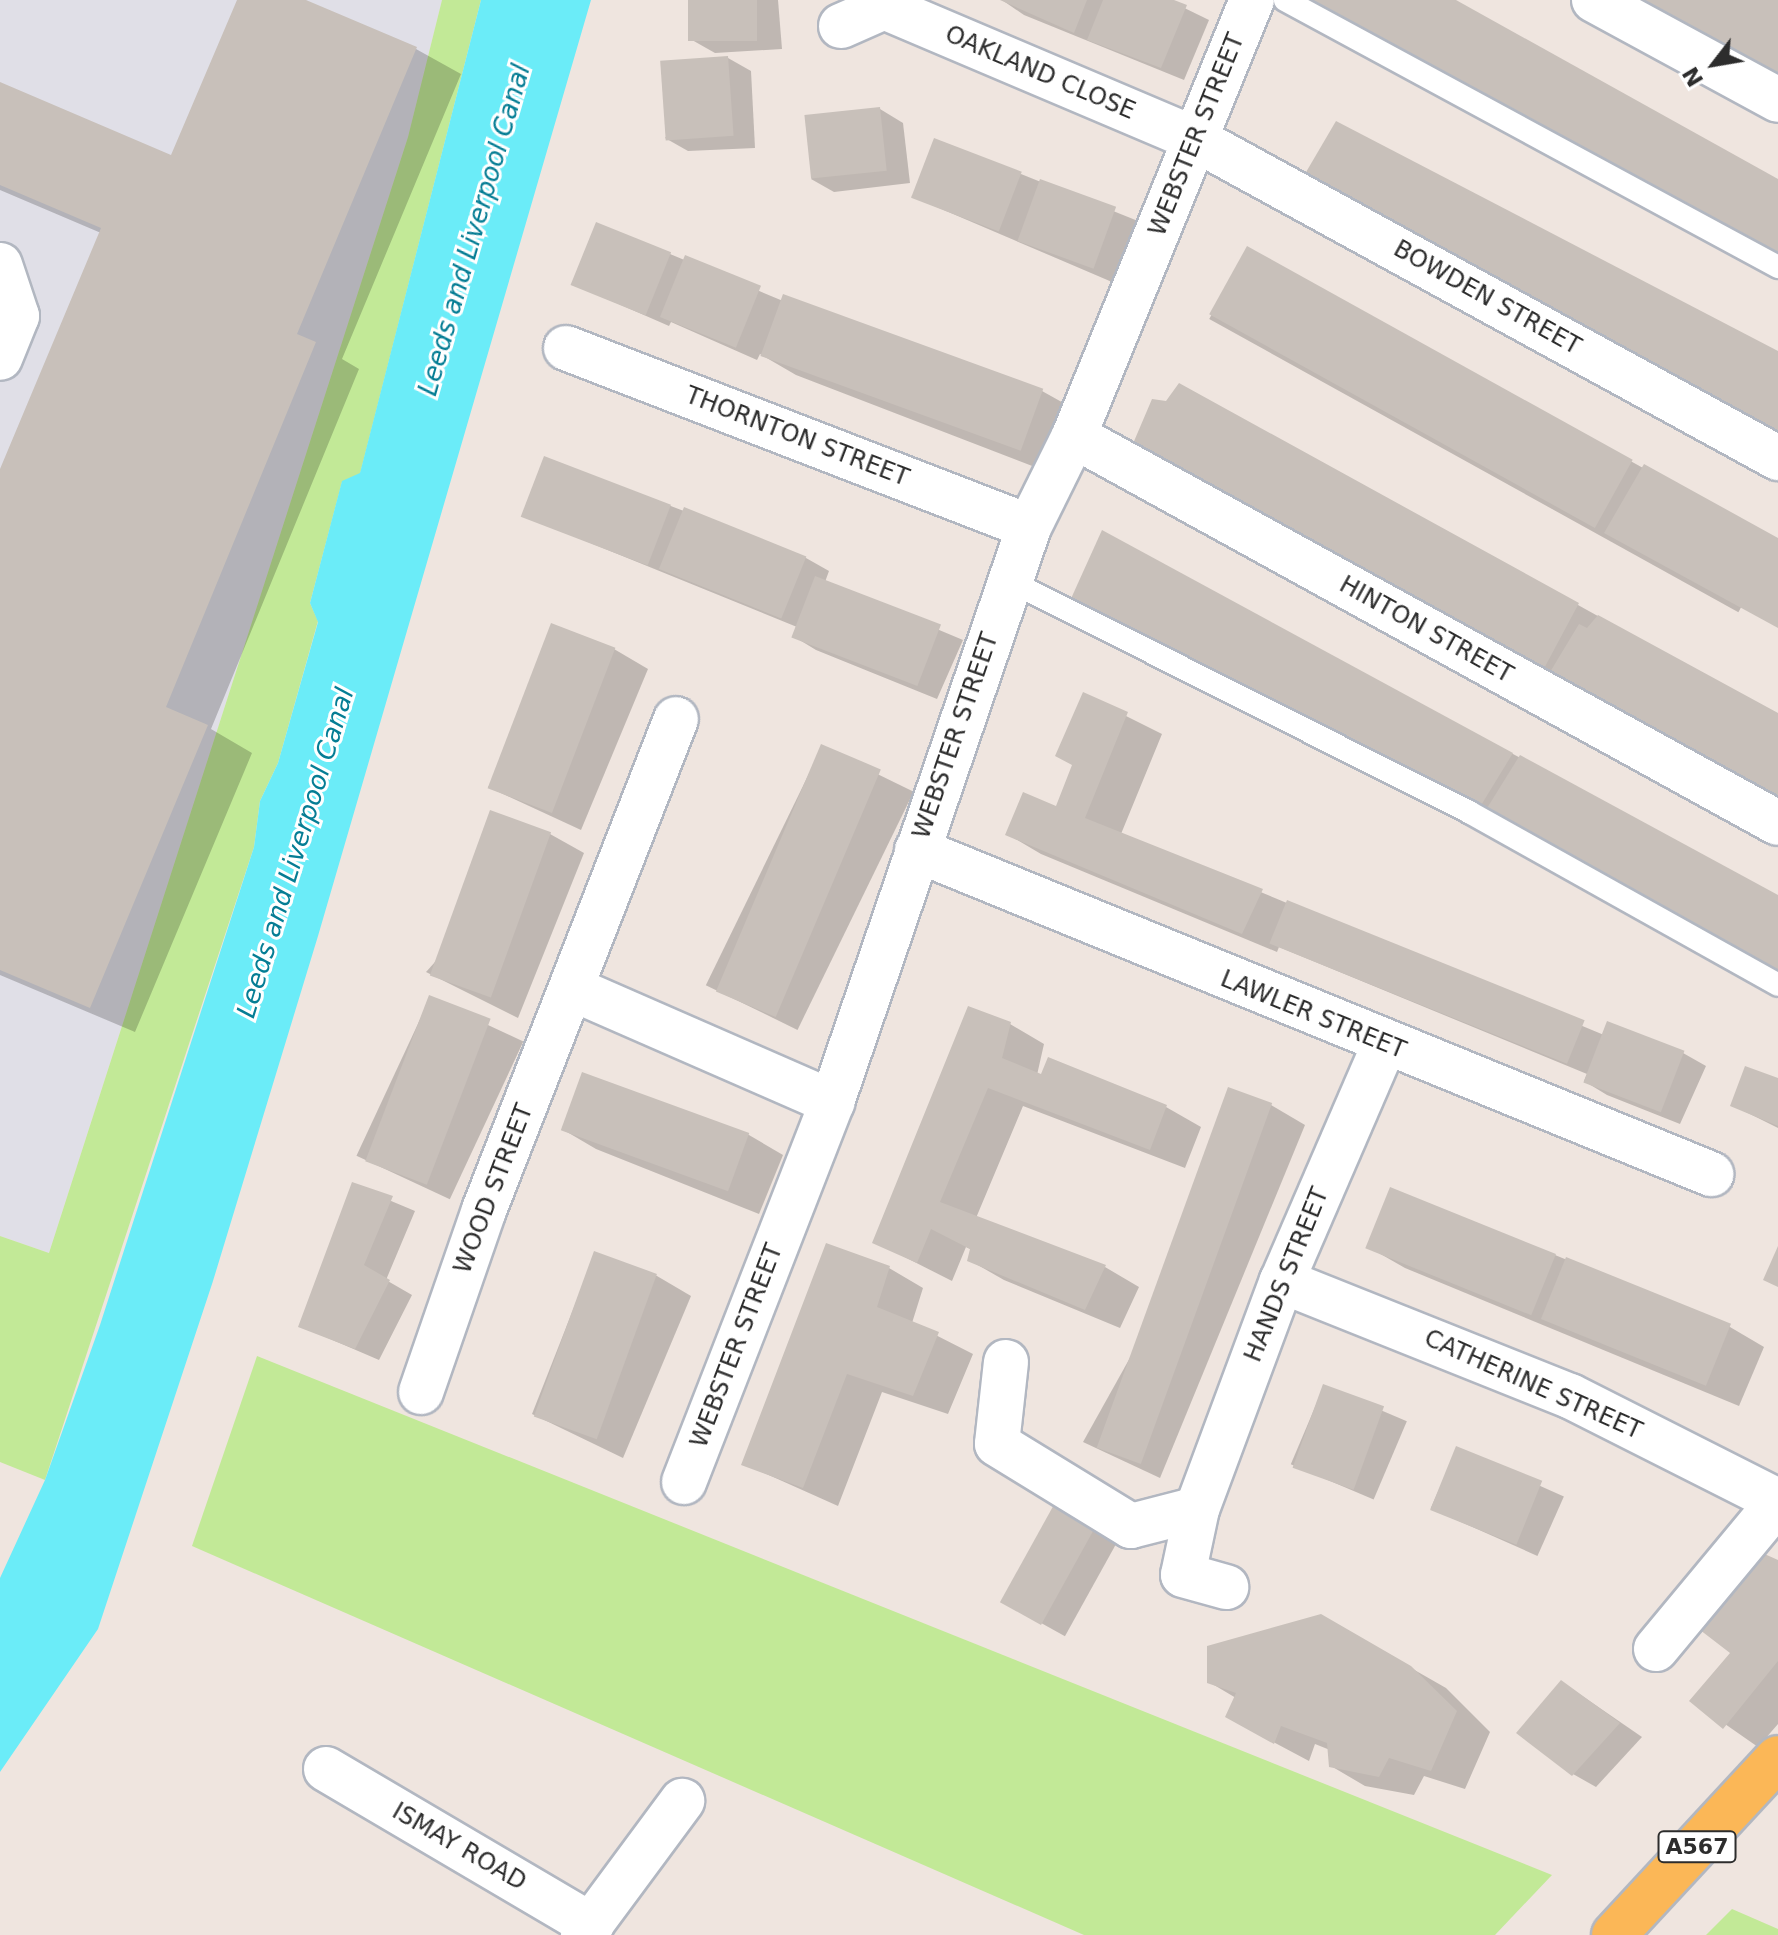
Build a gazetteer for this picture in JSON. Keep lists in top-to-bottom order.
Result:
{
  "streets": {
    "main road": ["A567"],
    "street": [
      "OAKLAND CLOSE",
      "WEBSTER STREET",
      "BOWDEN STREET",
      "THORNTON STREET",
      "HINTON STREET",
      "LAWLER STREET",
      "WOOD STREET",
      "HANDS STREET",
      "CATHERINE STREET",
      "ISMAY ROAD"
    ]
  },
  "crossings": [
    ["OAKLAND CLOSE", "WEBSTER STREET"],
    ["OAKLAND CLOSE", "BOWDEN STREET"],
    ["WEBSTER STREET", "BOWDEN STREET"],
    ["WEBSTER STREET", "THORNTON STREET"],
    ["WEBSTER STREET", "HINTON STREET"],
    ["WEBSTER STREET", "LAWLER STREET"],
    ["LAWLER STREET", "HANDS STREET"],
    ["HANDS STREET", "CATHERINE STREET"]
  ],
  "water": ["Leeds and Liverpool Canal"],
  "north": "bottom left"
}
